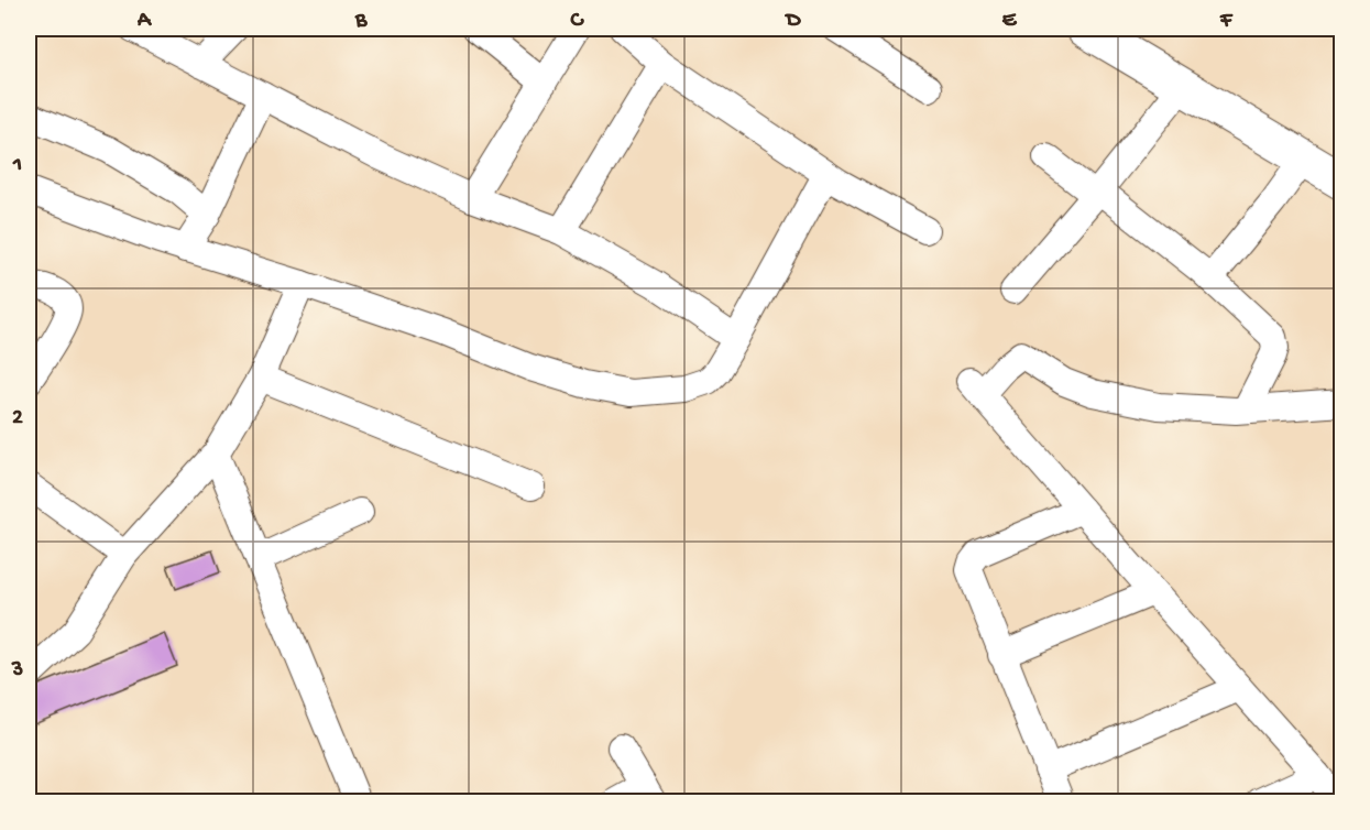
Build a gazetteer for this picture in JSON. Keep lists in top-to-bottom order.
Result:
{
  "grid": {
    "columns": [
      "A",
      "B",
      "C",
      "D",
      "E",
      "F"
    ],
    "rows": ["1", "2", "3"]
  }
}
